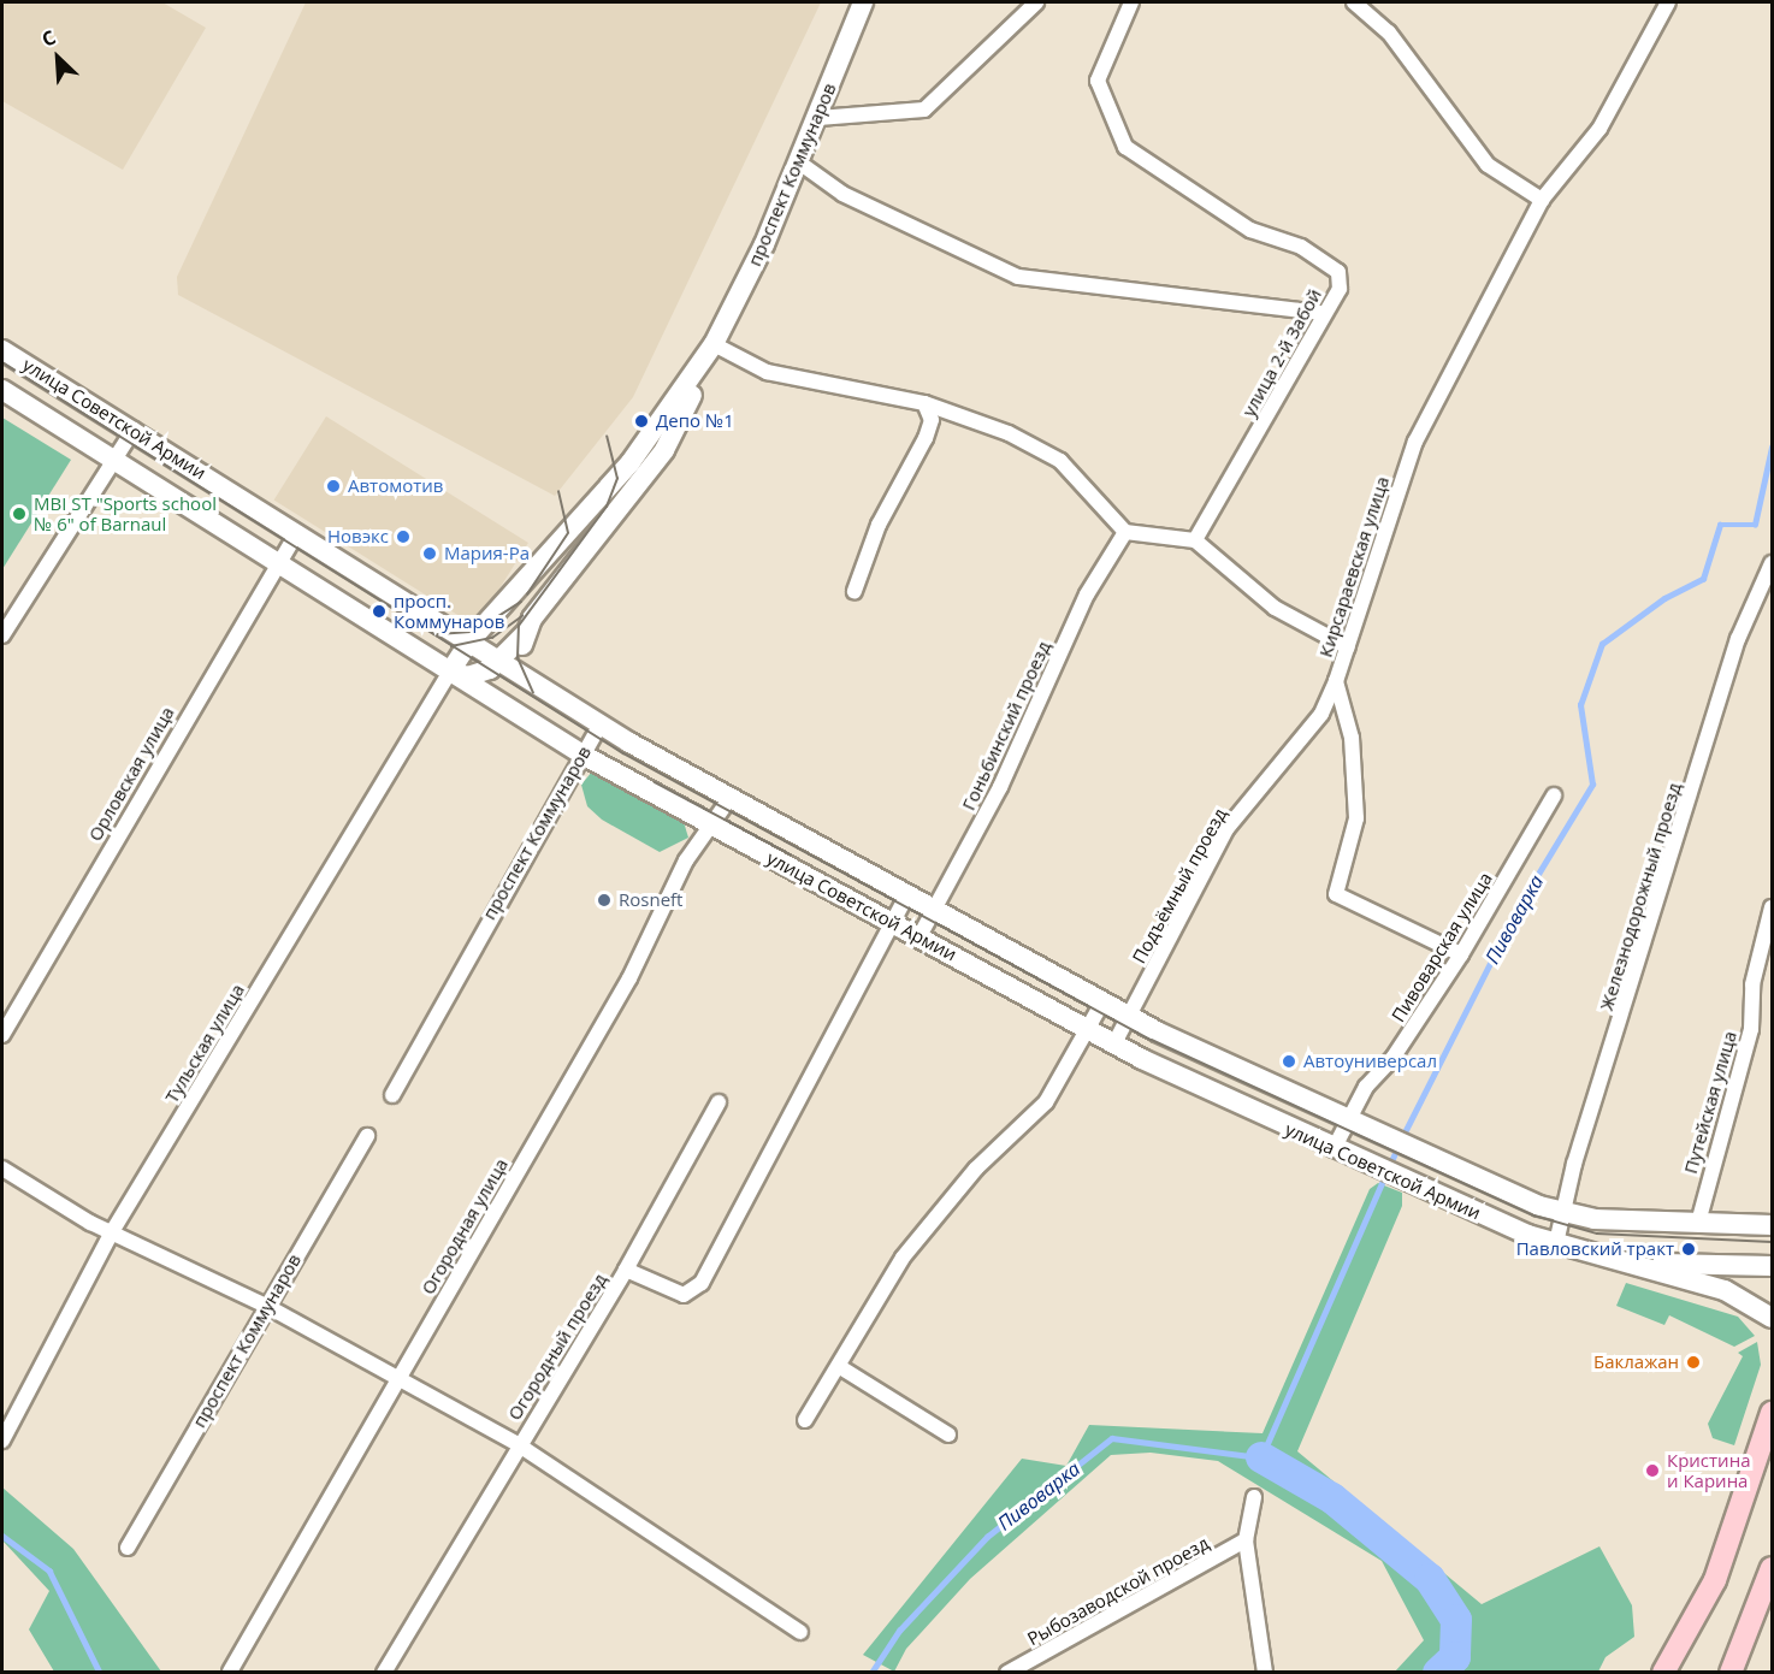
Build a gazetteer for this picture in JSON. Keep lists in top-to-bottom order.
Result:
{
  "streets": {
    "main road": ["проспект Коммунаров", "улица Советской Армии"],
    "street": [
      "улица 2-й Забой",
      "Кирсараевская улица",
      "Гоньбинский проезд",
      "Орловская улица",
      "Подъёмный проезд",
      "Железнодорожный проезд",
      "Пивоварская улица",
      "Тульская улица",
      "Путейская улица",
      "Огородная улица",
      "Огородный проезд",
      "Рыбозаводской проезд"
    ]
  },
  "crossings": [
    ["проспект Коммунаров", "улица Советской Армии"],
    ["проспект Коммунаров", "Тульская улица"],
    ["улица Советской Армии", "Гоньбинский проезд"],
    ["улица Советской Армии", "Орловская улица"],
    ["улица Советской Армии", "Подъёмный проезд"],
    ["улица Советской Армии", "Железнодорожный проезд"],
    ["улица Советской Армии", "Пивоварская улица"],
    ["улица Советской Армии", "Тульская улица"],
    ["улица Советской Армии", "Путейская улица"],
    ["улица Советской Армии", "Огородная улица"],
    ["улица Советской Армии", "Огородный проезд"],
    ["Кирсараевская улица", "Подъёмный проезд"],
    ["Кирсараевская улица", "Пивоварская улица"]
  ],
  "water": ["Пивоварка"],
  "places": [
    "Депо №1",
    "Автомотив",
    "MBI ST \"Sports school № 6\" of Barnaul",
    "Новэкс",
    "Мария-Ра",
    "просп. Коммунаров",
    "Rosneft",
    "Автоуниверсал",
    "Павловский тракт",
    "Баклажан",
    "Кристина и Карина"
  ],
  "north": "top left"
}
